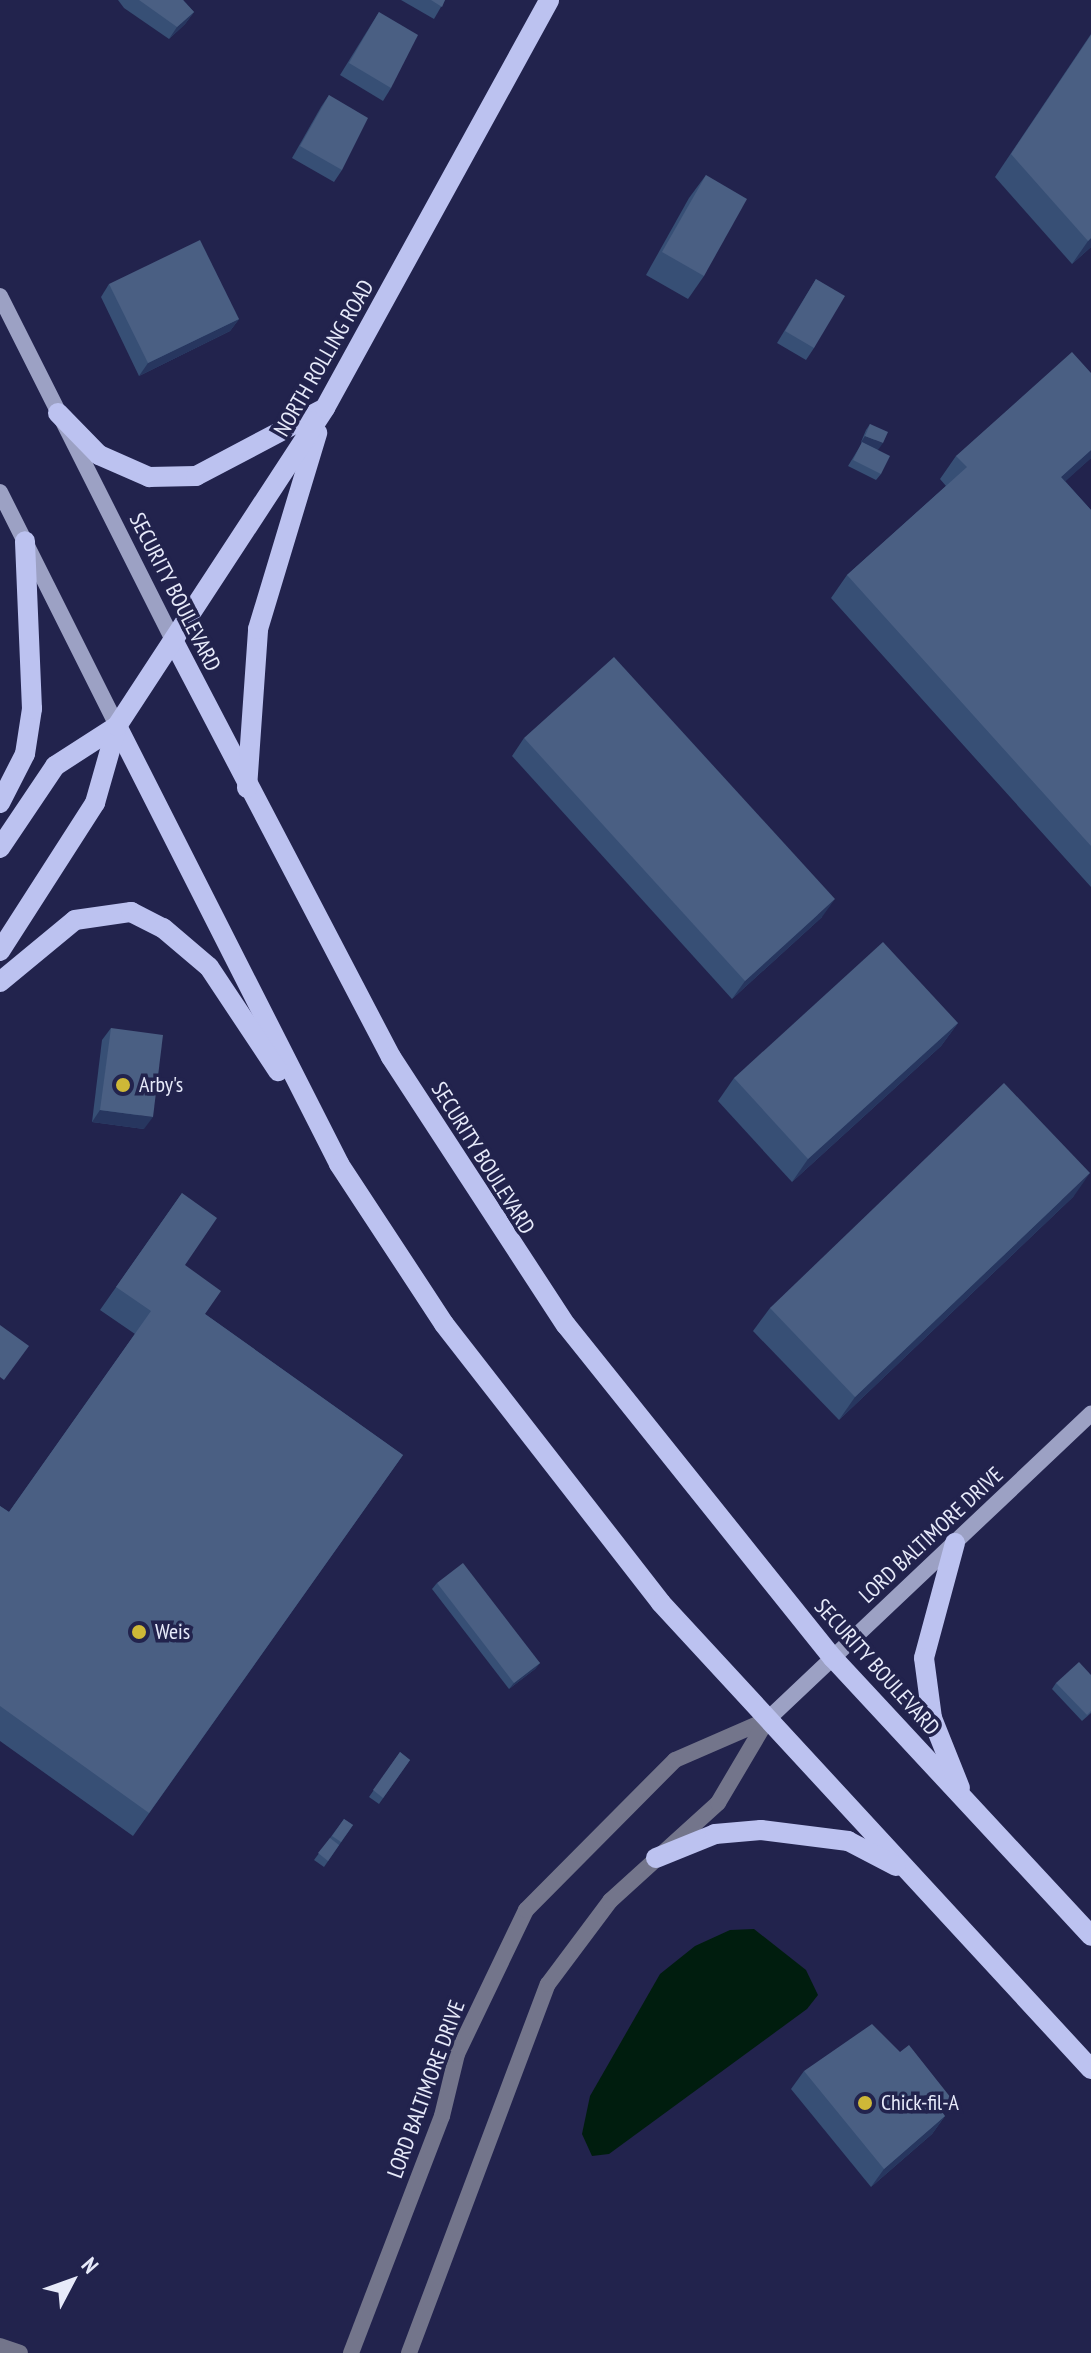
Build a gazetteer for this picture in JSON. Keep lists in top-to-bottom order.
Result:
{
  "streets": {
    "main road": ["NORTH ROLLING ROAD", "SECURITY BOULEVARD"],
    "street": ["LORD BALTIMORE DRIVE"]
  },
  "crossings": [
    ["NORTH ROLLING ROAD", "SECURITY BOULEVARD"],
    ["SECURITY BOULEVARD", "LORD BALTIMORE DRIVE"]
  ],
  "places": ["Arby's", "Weis", "Chick-fil-A"],
  "north": "top right"
}
